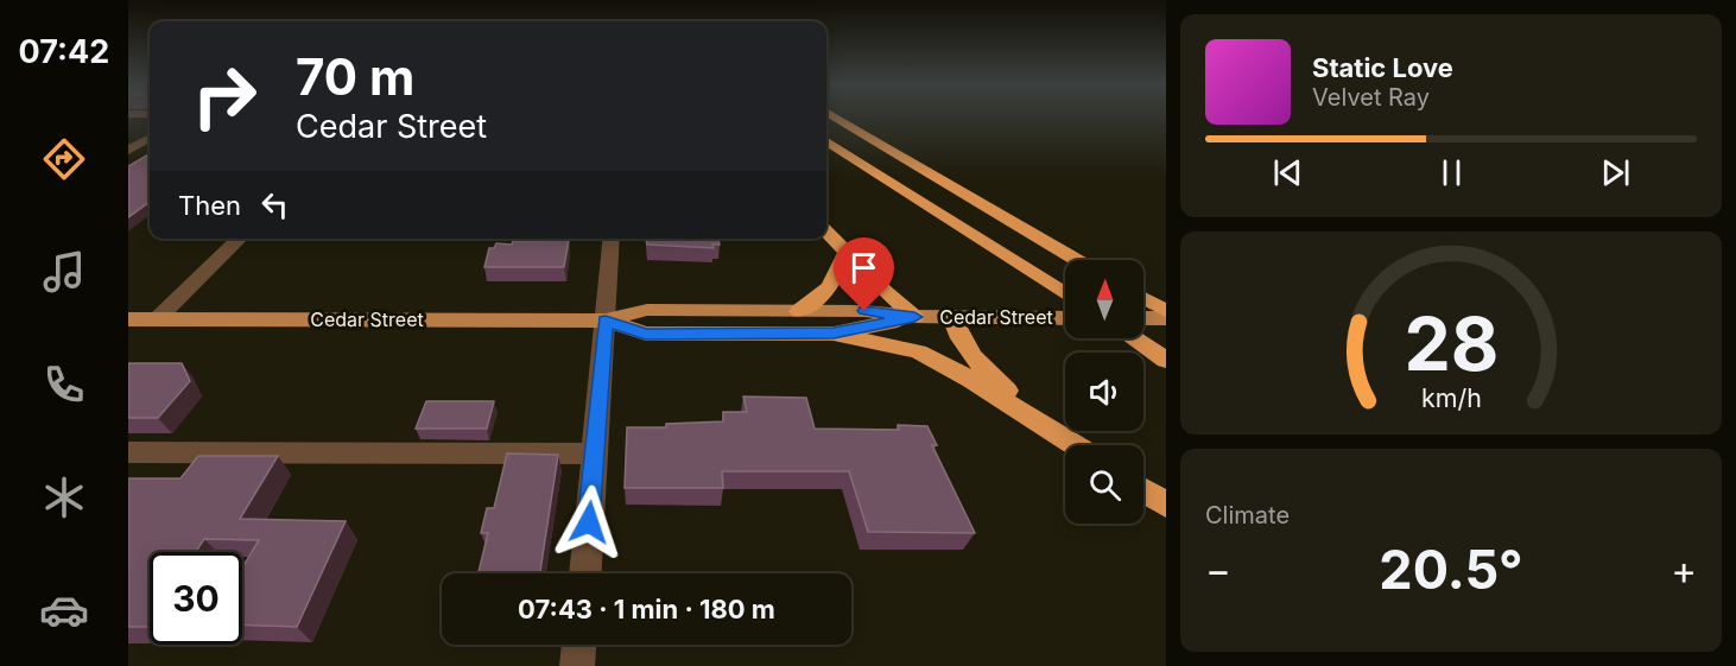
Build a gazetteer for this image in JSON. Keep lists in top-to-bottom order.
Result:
{
  "streets": {
    "main road": ["Cedar Street"]
  },
  "north": "top",
  "page": {
    "tabs": "07:42",
    "turn": ["70 m", "Cedar Street"],
    "song": ["Static Love", "Velvet Ray"],
    "then": "Then",
    "tile": "Climate",
    "heat": ["−", "20.5°", "+"],
    "limit": "30",
    "trip": "07:43 · 1 min · 180 m",
    "gauge": ["28", "km/h"]
  }
}
